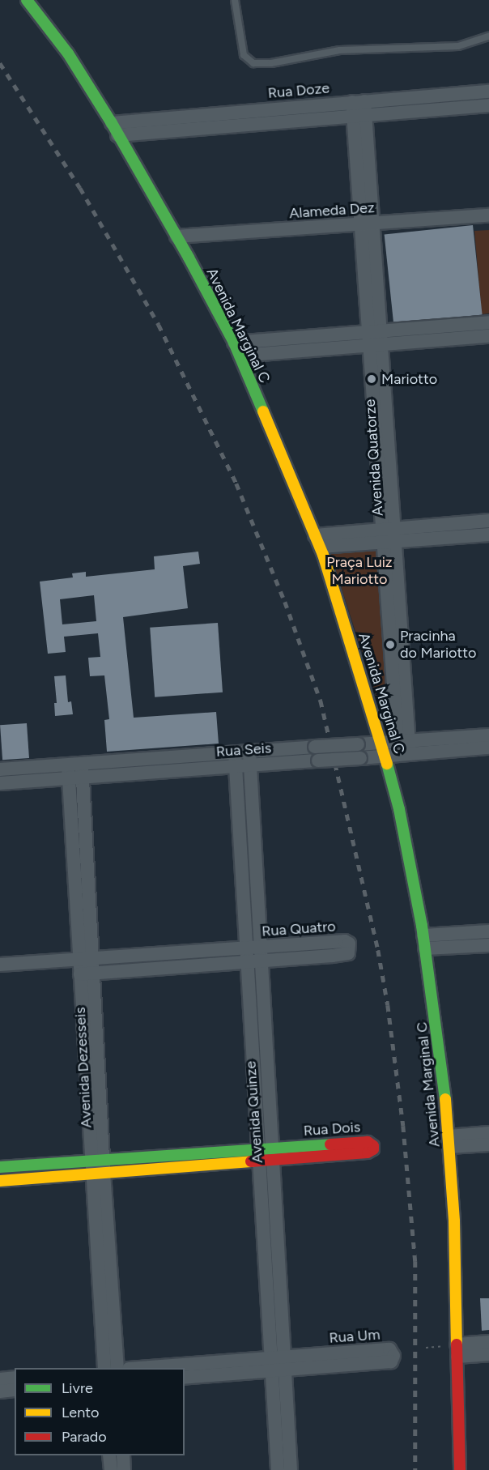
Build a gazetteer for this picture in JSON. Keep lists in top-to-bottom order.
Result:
{
  "streets": {
    "street": [
      "Rua Doze",
      "Alameda Dez",
      "Avenida Marginal C",
      "Avenida Quatorze",
      "Rua Seis",
      "Rua Quatro",
      "Avenida Dezesseis",
      "Avenida Quinze",
      "Rua Dois",
      "Rua Um"
    ]
  },
  "crossings": [
    ["Rua Doze", "Avenida Marginal C"],
    ["Rua Doze", "Avenida Quatorze"],
    ["Alameda Dez", "Avenida Marginal C"],
    ["Alameda Dez", "Avenida Quatorze"],
    ["Avenida Marginal C", "Avenida Quatorze"],
    ["Avenida Marginal C", "Rua Seis"],
    ["Avenida Quatorze", "Rua Seis"],
    ["Rua Seis", "Avenida Dezesseis"],
    ["Rua Seis", "Avenida Quinze"],
    ["Rua Quatro", "Avenida Dezesseis"],
    ["Rua Quatro", "Avenida Quinze"],
    ["Avenida Dezesseis", "Rua Dois"],
    ["Avenida Quinze", "Rua Dois"],
    ["Avenida Quinze", "Rua Um"]
  ],
  "parks": ["Praça Luiz Mariotto"],
  "places": ["Mariotto", "Pracinha do Mariotto"],
  "legend": ["Livre", "Lento", "Parado"]
}
